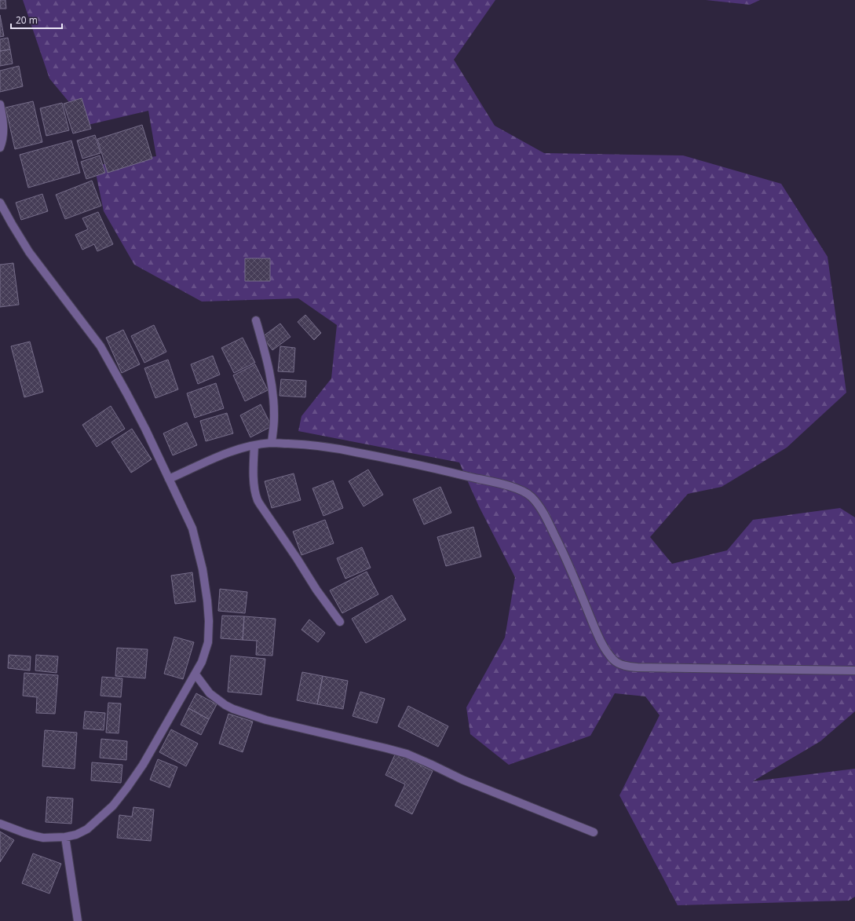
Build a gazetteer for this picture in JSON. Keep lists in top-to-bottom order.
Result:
{
  "scale_bar": "20 m"
}
